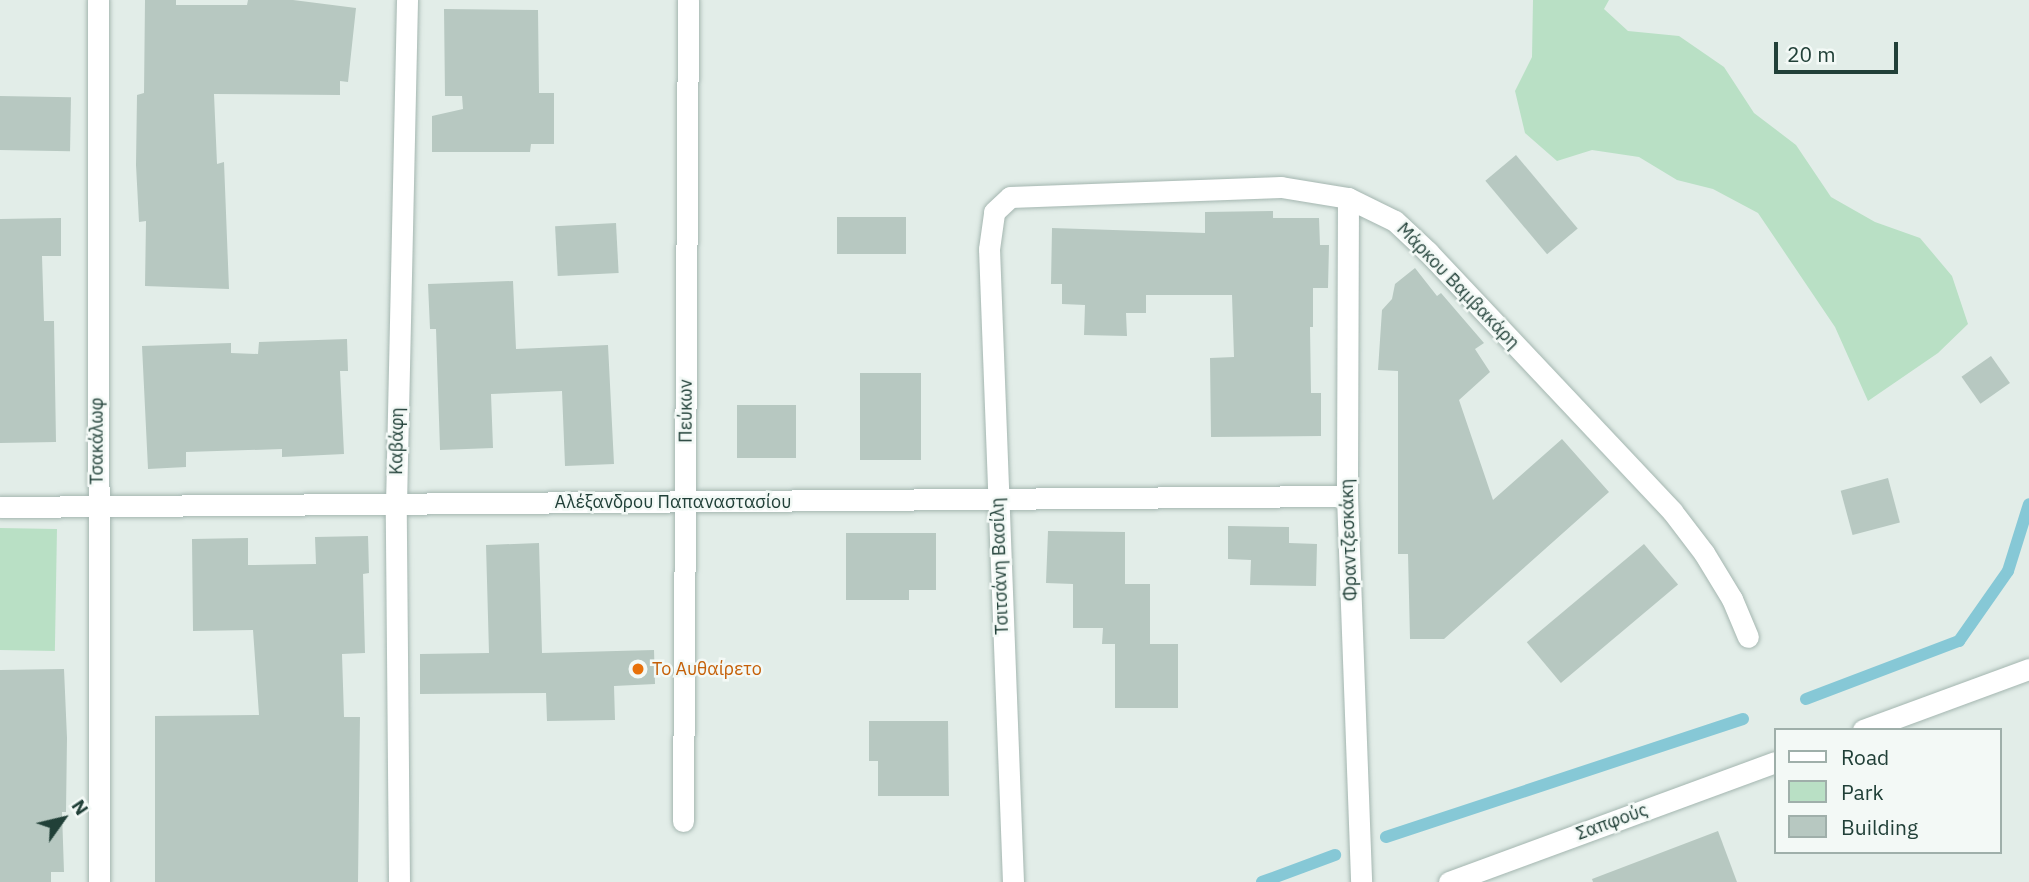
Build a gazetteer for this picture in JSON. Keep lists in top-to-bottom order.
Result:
{
  "streets": {
    "street": [
      "Μάρκου Βαμβακάρη",
      "Πεύκων",
      "Τσακάλωφ",
      "Καβάφη",
      "Αλέξανδρου Παπαναστασίου",
      "Φραντζεσκάκη",
      "Τσιτσάνη Βασίλη",
      "Σαπφούς"
    ]
  },
  "crossings": [
    ["Μάρκου Βαμβακάρη", "Φραντζεσκάκη"],
    ["Μάρκου Βαμβακάρη", "Τσιτσάνη Βασίλη"],
    ["Πεύκων", "Αλέξανδρου Παπαναστασίου"],
    ["Τσακάλωφ", "Αλέξανδρου Παπαναστασίου"],
    ["Καβάφη", "Αλέξανδρου Παπαναστασίου"],
    ["Αλέξανδρου Παπαναστασίου", "Φραντζεσκάκη"],
    ["Αλέξανδρου Παπαναστασίου", "Τσιτσάνη Βασίλη"]
  ],
  "places": ["Το Αυθαίρετο"],
  "legend": ["Road", "Park", "Building"],
  "scale_bar": "20 m",
  "north": "top right"
}
